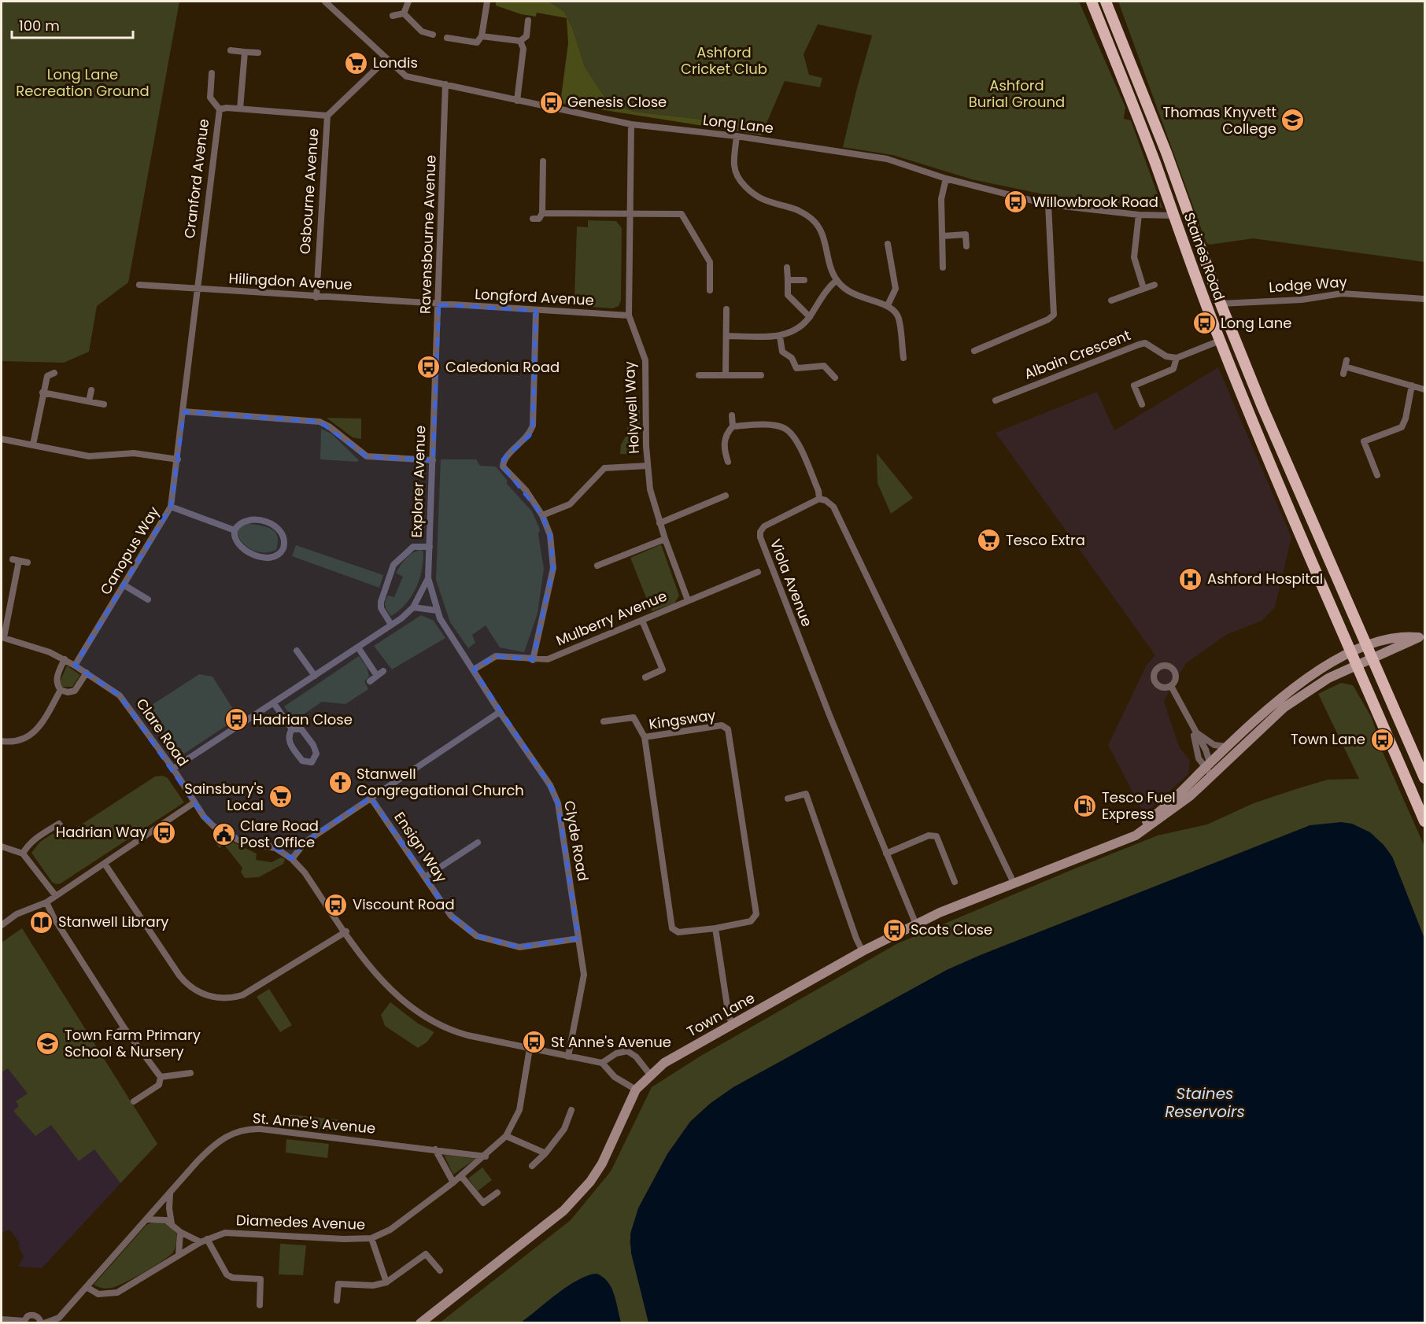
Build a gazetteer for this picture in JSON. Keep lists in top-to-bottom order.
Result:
{
  "streets": {
    "highway": ["Staines Road"],
    "main road": ["Town Lane"],
    "street": [
      "Long Lane",
      "Cranford Avenue",
      "Osbourne Avenue",
      "Ravensbourne Avenue",
      "Hilingdon Avenue",
      "Lodge Way",
      "Longford Avenue",
      "Albain Crescent",
      "Holywell Way",
      "Explorer Avenue",
      "Canopus Way",
      "Viola Avenue",
      "Mulberry Avenue",
      "Kingsway",
      "Clare Road",
      "Clyde Road",
      "Ensign Way",
      "St. Anne's Avenue",
      "Diamedes Avenue"
    ]
  },
  "crossings": [
    ["Long Lane", "Ravensbourne Avenue"],
    ["Long Lane", "Staines Road"],
    ["Long Lane", "Holywell Way"],
    ["Cranford Avenue", "Osbourne Avenue"],
    ["Cranford Avenue", "Hilingdon Avenue"],
    ["Cranford Avenue", "Canopus Way"],
    ["Osbourne Avenue", "Hilingdon Avenue"],
    ["Ravensbourne Avenue", "Hilingdon Avenue"],
    ["Ravensbourne Avenue", "Longford Avenue"],
    ["Ravensbourne Avenue", "Explorer Avenue"],
    ["Staines Road", "Lodge Way"],
    ["Staines Road", "Town Lane"],
    ["Hilingdon Avenue", "Longford Avenue"],
    ["Longford Avenue", "Holywell Way"],
    ["Holywell Way", "Mulberry Avenue"],
    ["Explorer Avenue", "Clyde Road"],
    ["Canopus Way", "Clare Road"],
    ["Viola Avenue", "Town Lane"],
    ["Mulberry Avenue", "Clyde Road"],
    ["Clare Road", "Clyde Road"],
    ["Clyde Road", "Ensign Way"],
    ["St. Anne's Avenue", "Diamedes Avenue"]
  ],
  "water": ["Staines Reservoirs"],
  "parks": ["Ashford Cricket Club", "Long Lane Recreation Ground", "Ashford Burial Ground"],
  "places": {
    "supermarket": ["Londis", "Tesco Extra", "Sainsbury's Local"],
    "bus stop": [
      "Genesis Close",
      "Willowbrook Road",
      "Long Lane",
      "Caledonia Road",
      "Hadrian Close",
      "Town Lane",
      "Hadrian Way",
      "Viscount Road",
      "Scots Close",
      "St Anne's Avenue"
    ],
    "school or university": ["Thomas Knyvett College", "Town Farm Primary School & Nursery"],
    "hospital": ["Ashford Hospital"],
    "church": ["Stanwell Congregational Church"],
    "fuel station": ["Tesco Fuel Express"],
    "public building": ["Clare Road Post Office"],
    "library": ["Stanwell Library"]
  },
  "scale_bar": "100 m"
}
